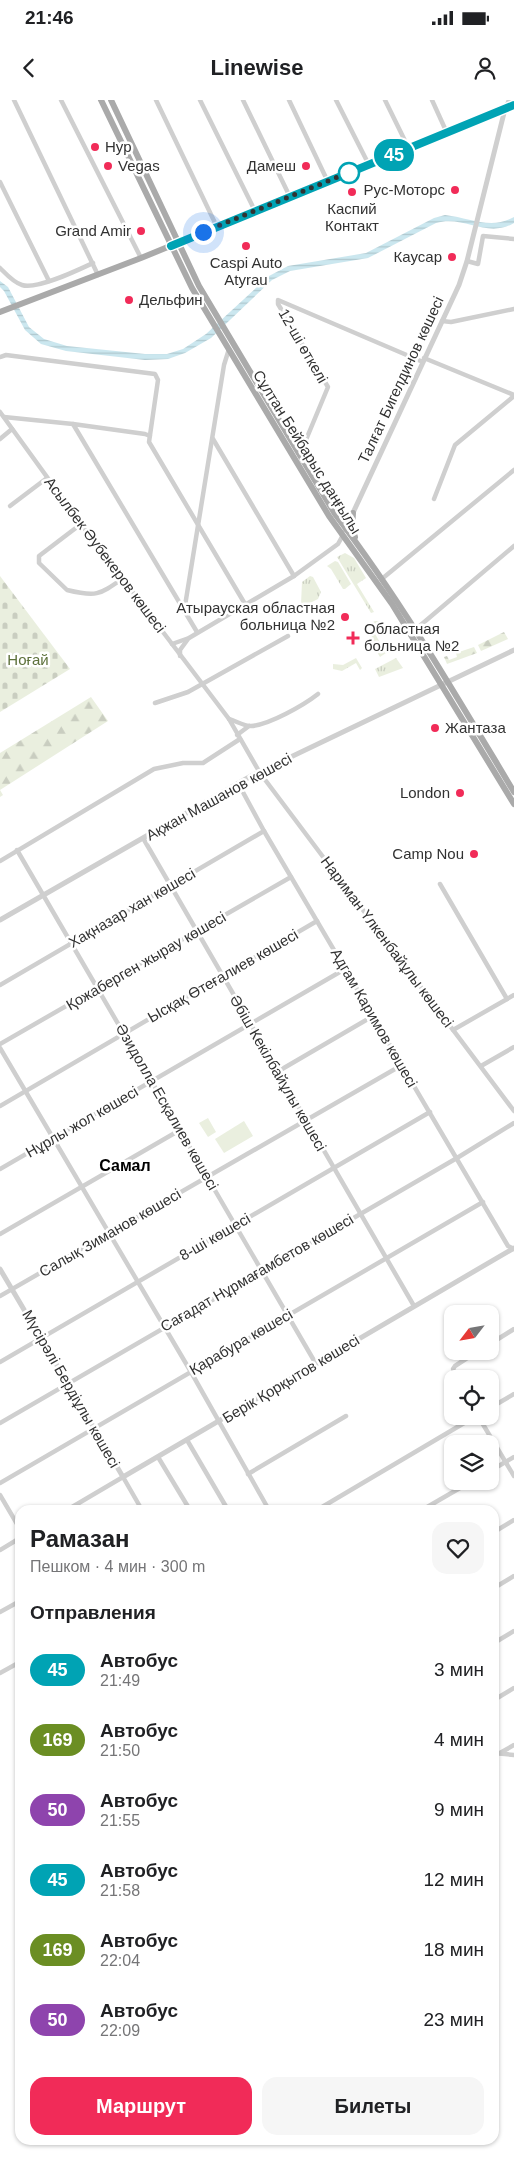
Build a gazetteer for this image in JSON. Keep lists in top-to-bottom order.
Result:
{
  "streets": {
    "main road": ["Сұлтан Бейбарыс даңғылы"],
    "street": [
      "12-ші өткелі",
      "Талғат Бигелдинов көшесі",
      "Асылбек Әубекеров көшесі",
      "Ақжан Машанов көшесі",
      "Хақназар хан көшесі",
      "Нариман Үлкенбайұлы көшесі",
      "Қожаберген жырау көшесі",
      "Ысқақ Өтеғалиев көшесі",
      "Адгам Каримов көшесі",
      "Әбіш Кекілбайұлы көшесі",
      "Әзидолла Есқалиев көшесі",
      "Нұрлы жол көшесі",
      "Салық Зиманов көшесі",
      "8-шi көшесi",
      "Сағадат Нұрмағамбетов көшесі",
      "Қарабура көшесі",
      "Берік Қорқытов көшесі",
      "Мүсірәлі Бердіұлы көшесі"
    ]
  },
  "crossings": [
    ["12-ші өткелі", "Талғат Бигелдинов көшесі"],
    ["12-ші өткелі", "Сұлтан Бейбарыс даңғылы"],
    ["Талғат Бигелдинов көшесі", "Сұлтан Бейбарыс даңғылы"],
    ["Сұлтан Бейбарыс даңғылы", "Ақжан Машанов көшесі"],
    ["Асылбек Әубекеров көшесі", "Ақжан Машанов көшесі"],
    ["Асылбек Әубекеров көшесі", "Нариман Үлкенбайұлы көшесі"],
    ["Ақжан Машанов көшесі", "Нариман Үлкенбайұлы көшесі"],
    ["Ақжан Машанов көшесі", "Адгам Каримов көшесі"],
    ["Ақжан Машанов көшесі", "Әбіш Кекілбайұлы көшесі"],
    ["Ақжан Машанов көшесі", "Әзидолла Есқалиев көшесі"],
    ["Хақназар хан көшесі", "Адгам Каримов көшесі"],
    ["Хақназар хан көшесі", "Әбіш Кекілбайұлы көшесі"],
    ["Хақназар хан көшесі", "Әзидолла Есқалиев көшесі"],
    ["Қожаберген жырау көшесі", "Адгам Каримов көшесі"],
    ["Қожаберген жырау көшесі", "Әбіш Кекілбайұлы көшесі"],
    ["Қожаберген жырау көшесі", "Әзидолла Есқалиев көшесі"],
    ["Ысқақ Өтеғалиев көшесі", "Адгам Каримов көшесі"],
    ["Ысқақ Өтеғалиев көшесі", "Әбіш Кекілбайұлы көшесі"],
    ["Ысқақ Өтеғалиев көшесі", "Әзидолла Есқалиев көшесі"],
    ["Адгам Каримов көшесі", "Нұрлы жол көшесі"],
    ["Адгам Каримов көшесі", "Салық Зиманов көшесі"],
    ["Адгам Каримов көшесі", "8-шi көшесi"],
    ["Адгам Каримов көшесі", "Сағадат Нұрмағамбетов көшесі"],
    ["Адгам Каримов көшесі", "Қарабура көшесі"],
    ["Адгам Каримов көшесі", "Берік Қорқытов көшесі"],
    ["Әбіш Кекілбайұлы көшесі", "Нұрлы жол көшесі"],
    ["Әбіш Кекілбайұлы көшесі", "Салық Зиманов көшесі"],
    ["Әбіш Кекілбайұлы көшесі", "8-шi көшесi"],
    ["Әбіш Кекілбайұлы көшесі", "Сағадат Нұрмағамбетов көшесі"],
    ["Әбіш Кекілбайұлы көшесі", "Қарабура көшесі"],
    ["Әбіш Кекілбайұлы көшесі", "Берік Қорқытов көшесі"],
    ["Әзидолла Есқалиев көшесі", "Нұрлы жол көшесі"],
    ["Әзидолла Есқалиев көшесі", "Салық Зиманов көшесі"],
    ["Әзидолла Есқалиев көшесі", "8-шi көшесi"],
    ["Әзидолла Есқалиев көшесі", "Сағадат Нұрмағамбетов көшесі"],
    ["Әзидолла Есқалиев көшесі", "Қарабура көшесі"],
    ["Әзидолла Есқалиев көшесі", "Берік Қорқытов көшесі"],
    ["Салық Зиманов көшесі", "Мүсірәлі Бердіұлы көшесі"],
    ["8-шi көшесi", "Мүсірәлі Бердіұлы көшесі"],
    ["Сағадат Нұрмағамбетов көшесі", "Мүсірәлі Бердіұлы көшесі"],
    ["Қарабура көшесі", "Мүсірәлі Бердіұлы көшесі"],
    ["Берік Қорқытов көшесі", "Мүсірәлі Бердіұлы көшесі"]
  ],
  "districts": ["Самал"],
  "parks": ["Ноғай"],
  "places": {
    "other": [
      "Нур",
      "Vegas",
      "Дамеш",
      "Рус-Моторс",
      "Каспий Контакт",
      "Grand Amir",
      "Caspi Auto Atyrau",
      "Каусар",
      "Дельфин",
      "Атырауская областная больница №2",
      "Жантаза",
      "London",
      "Camp Nou"
    ],
    "health": ["Областная больница №2"]
  },
  "lines": ["bus line 45"],
  "north": "bottom left",
  "page": {
    "status": "21:46",
    "header": "Linewise",
    "on_map": "45",
    "heading": [
      ["Рамазан", "Пешком · 4 мин · 300 m"],
      "Отправления"
    ],
    "list": [
      {
        "mark": "45",
        "name": "Автобус",
        "note": "21:49",
        "value": "3 мин"
      },
      {
        "mark": "169",
        "name": "Автобус",
        "note": "21:50",
        "value": "4 мин"
      },
      {
        "mark": "50",
        "name": "Автобус",
        "note": "21:55",
        "value": "9 мин"
      },
      {
        "mark": "45",
        "name": "Автобус",
        "note": "21:58",
        "value": "12 мин"
      },
      {
        "mark": "169",
        "name": "Автобус",
        "note": "22:04",
        "value": "18 мин"
      },
      {
        "mark": "50",
        "name": "Автобус",
        "note": "22:09",
        "value": "23 мин"
      }
    ],
    "buttons": ["Маршрут", "Билеты"]
  }
}
